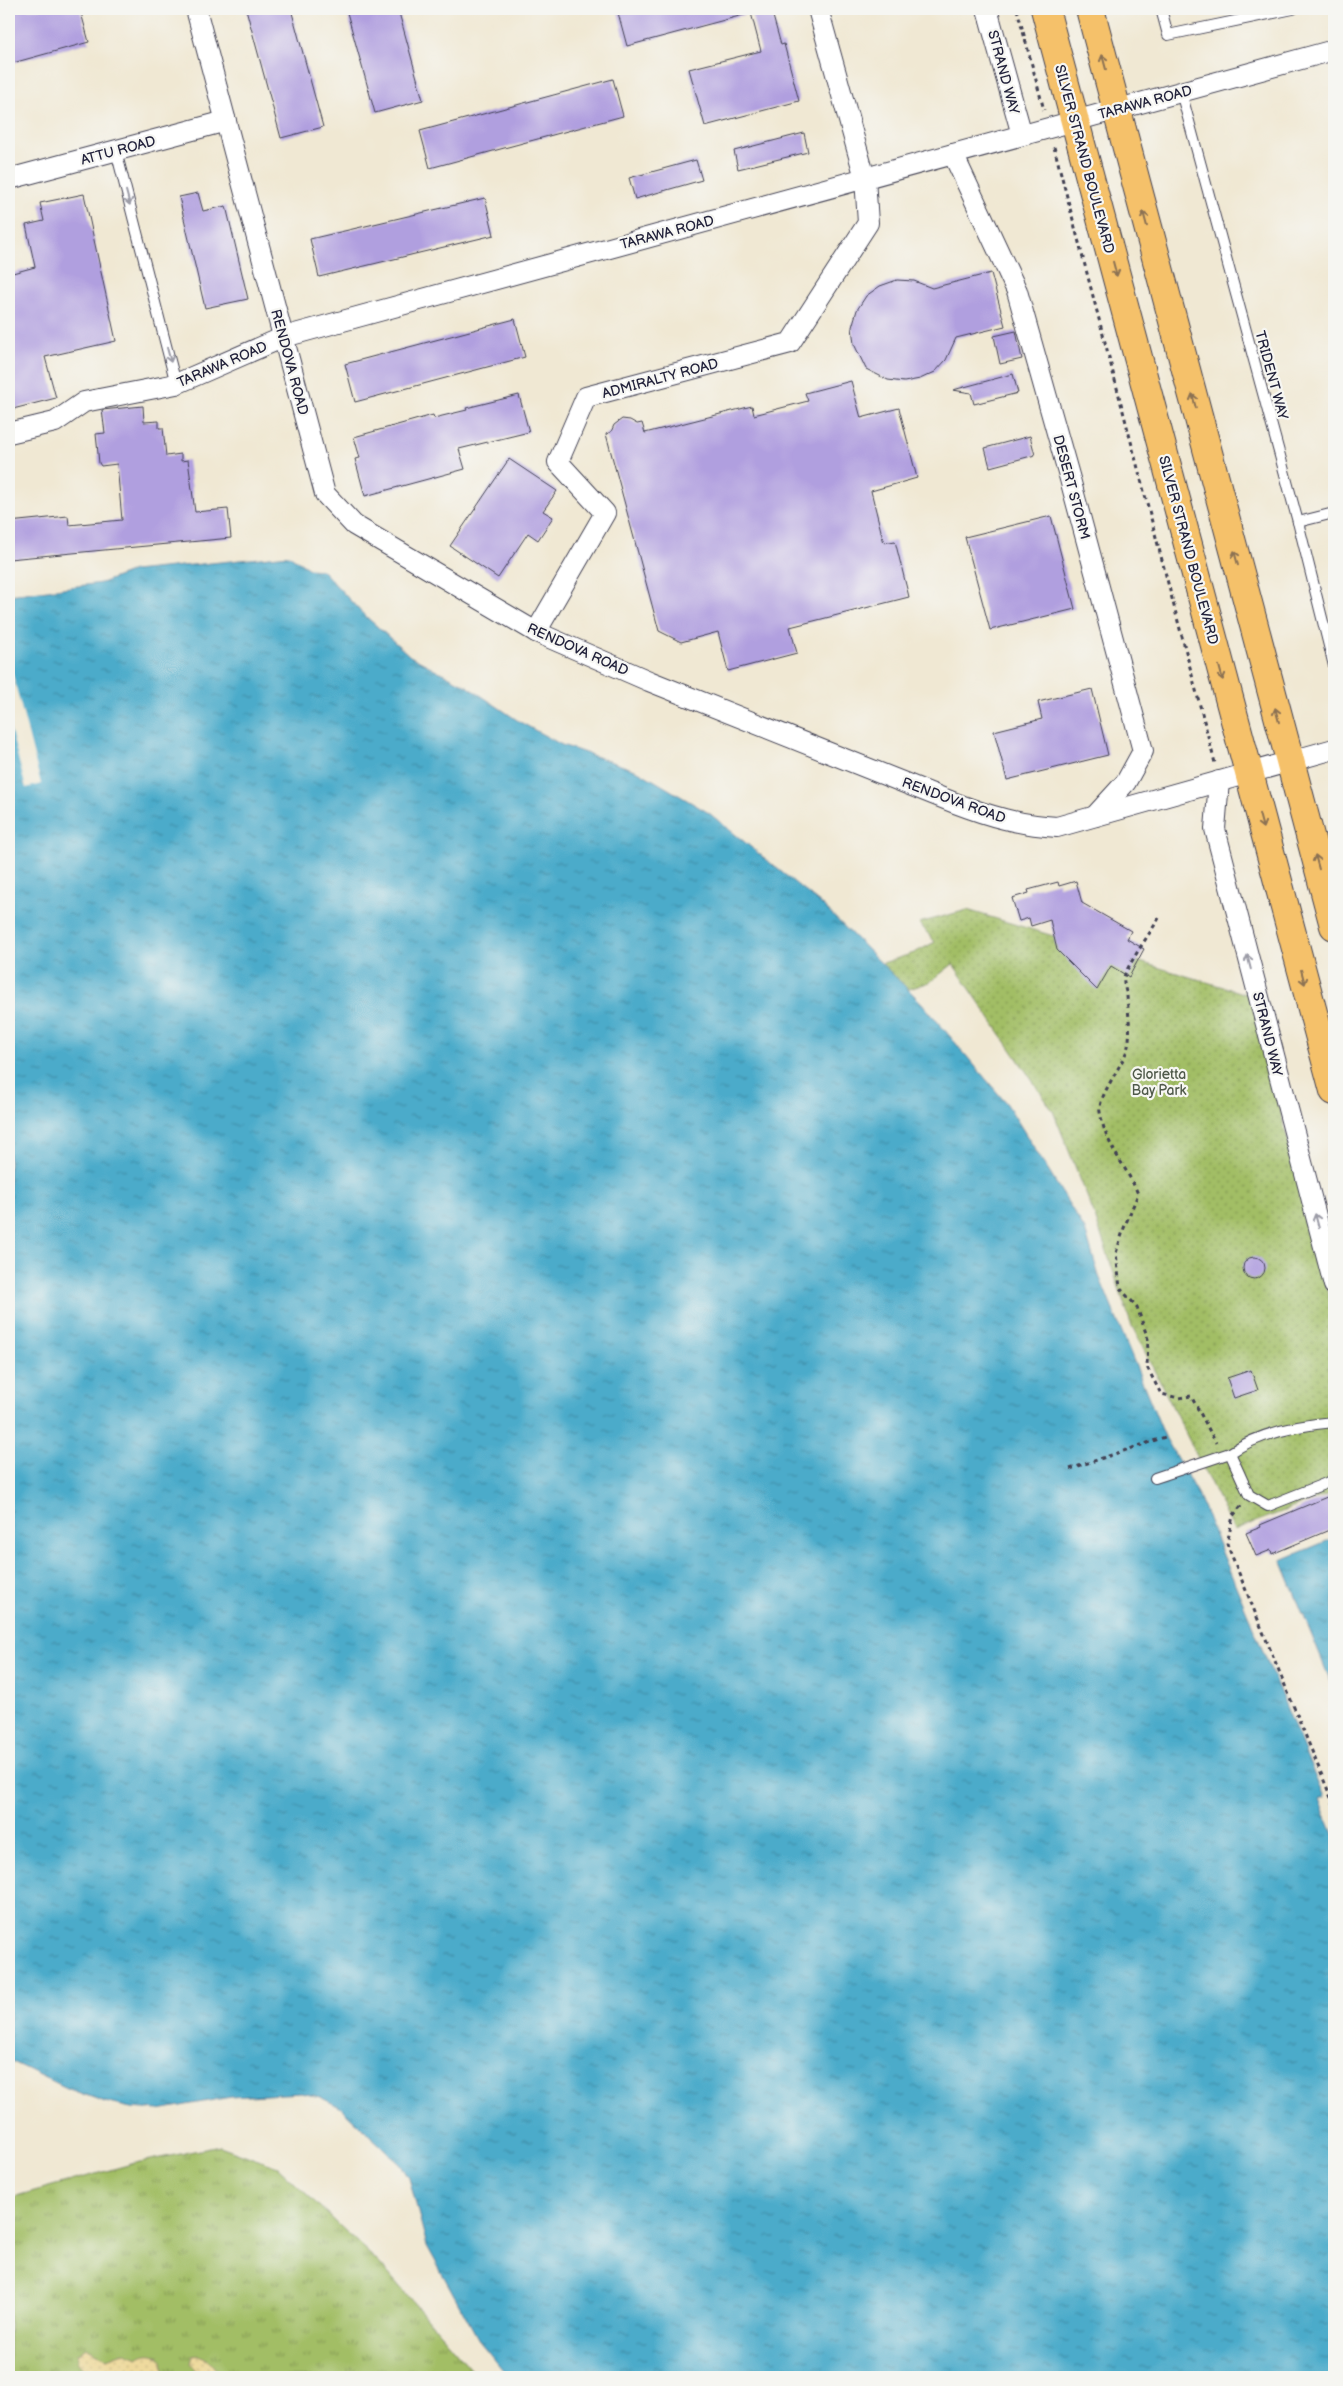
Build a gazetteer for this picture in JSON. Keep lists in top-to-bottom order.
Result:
{
  "streets": {
    "highway": ["SILVER STRAND BOULEVARD"],
    "street": [
      "STRAND WAY",
      "TARAWA ROAD",
      "ATTU ROAD",
      "RENDOVA ROAD",
      "ADMIRALTY ROAD",
      "DESERT STORM"
    ],
    "lane": ["TRIDENT WAY"]
  },
  "crossings": [
    ["STRAND WAY", "TARAWA ROAD"],
    ["STRAND WAY", "RENDOVA ROAD"],
    ["TARAWA ROAD", "SILVER STRAND BOULEVARD"],
    ["TARAWA ROAD", "RENDOVA ROAD"],
    ["TARAWA ROAD", "TRIDENT WAY"],
    ["TARAWA ROAD", "ADMIRALTY ROAD"],
    ["TARAWA ROAD", "DESERT STORM"],
    ["ATTU ROAD", "RENDOVA ROAD"],
    ["SILVER STRAND BOULEVARD", "RENDOVA ROAD"],
    ["RENDOVA ROAD", "ADMIRALTY ROAD"],
    ["RENDOVA ROAD", "DESERT STORM"]
  ],
  "one_way": ["STRAND WAY"],
  "parks": ["Glorietta Bay Park"]
}
